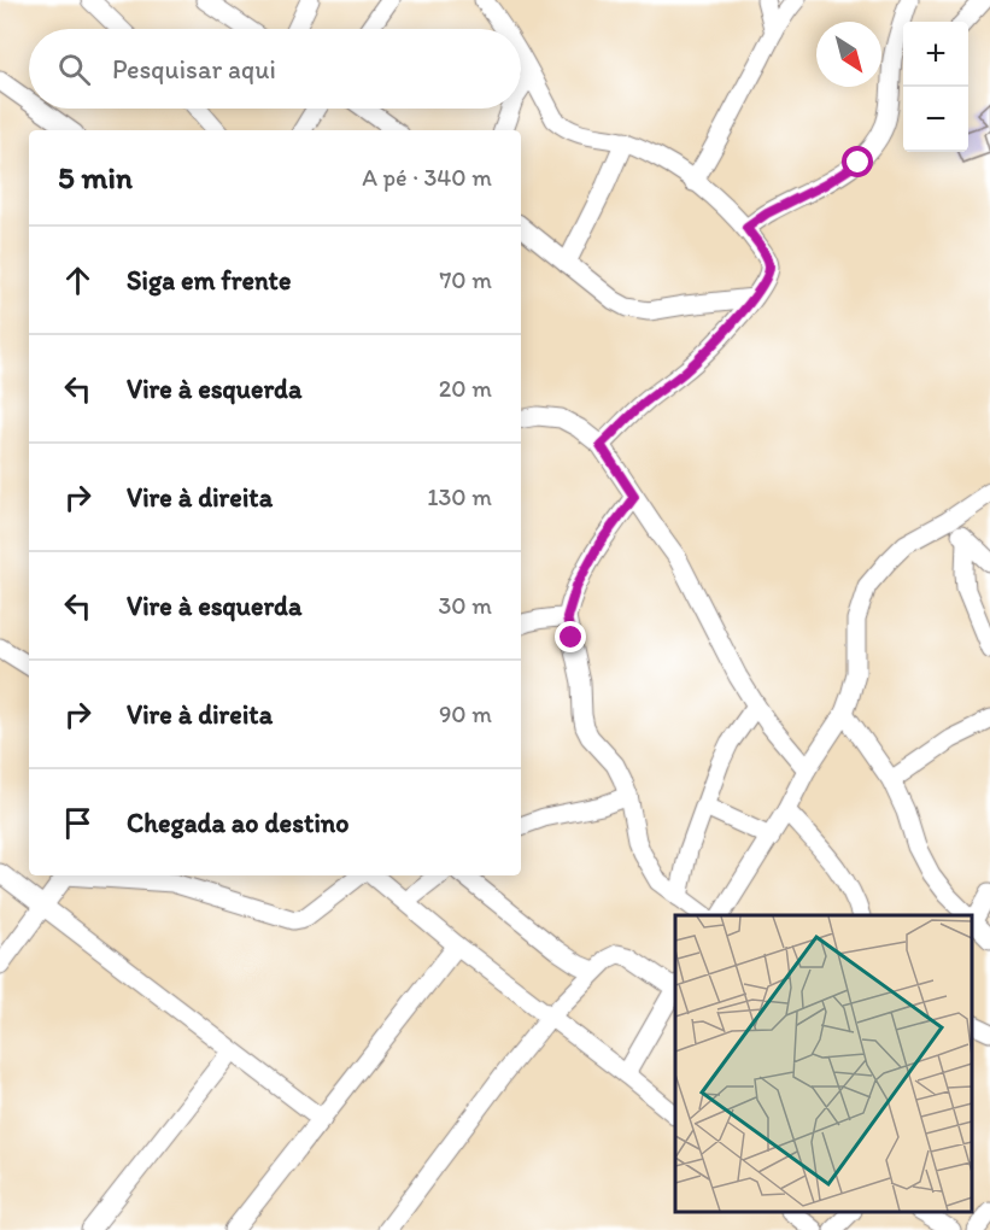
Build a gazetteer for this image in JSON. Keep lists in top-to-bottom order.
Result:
{
  "north": "bottom right",
  "page": {
    "map_buttons": ["+", "−"],
    "search": "Pesquisar aqui",
    "heading": ["5 min", "A pé · 340 m"],
    "list": [
      ["Siga em frente", "70 m"],
      ["Vire à esquerda", "20 m"],
      ["Vire à direita", "130 m"],
      ["Vire à esquerda", "30 m"],
      ["Vire à direita", "90 m"],
      "Chegada ao destino"
    ]
  }
}
